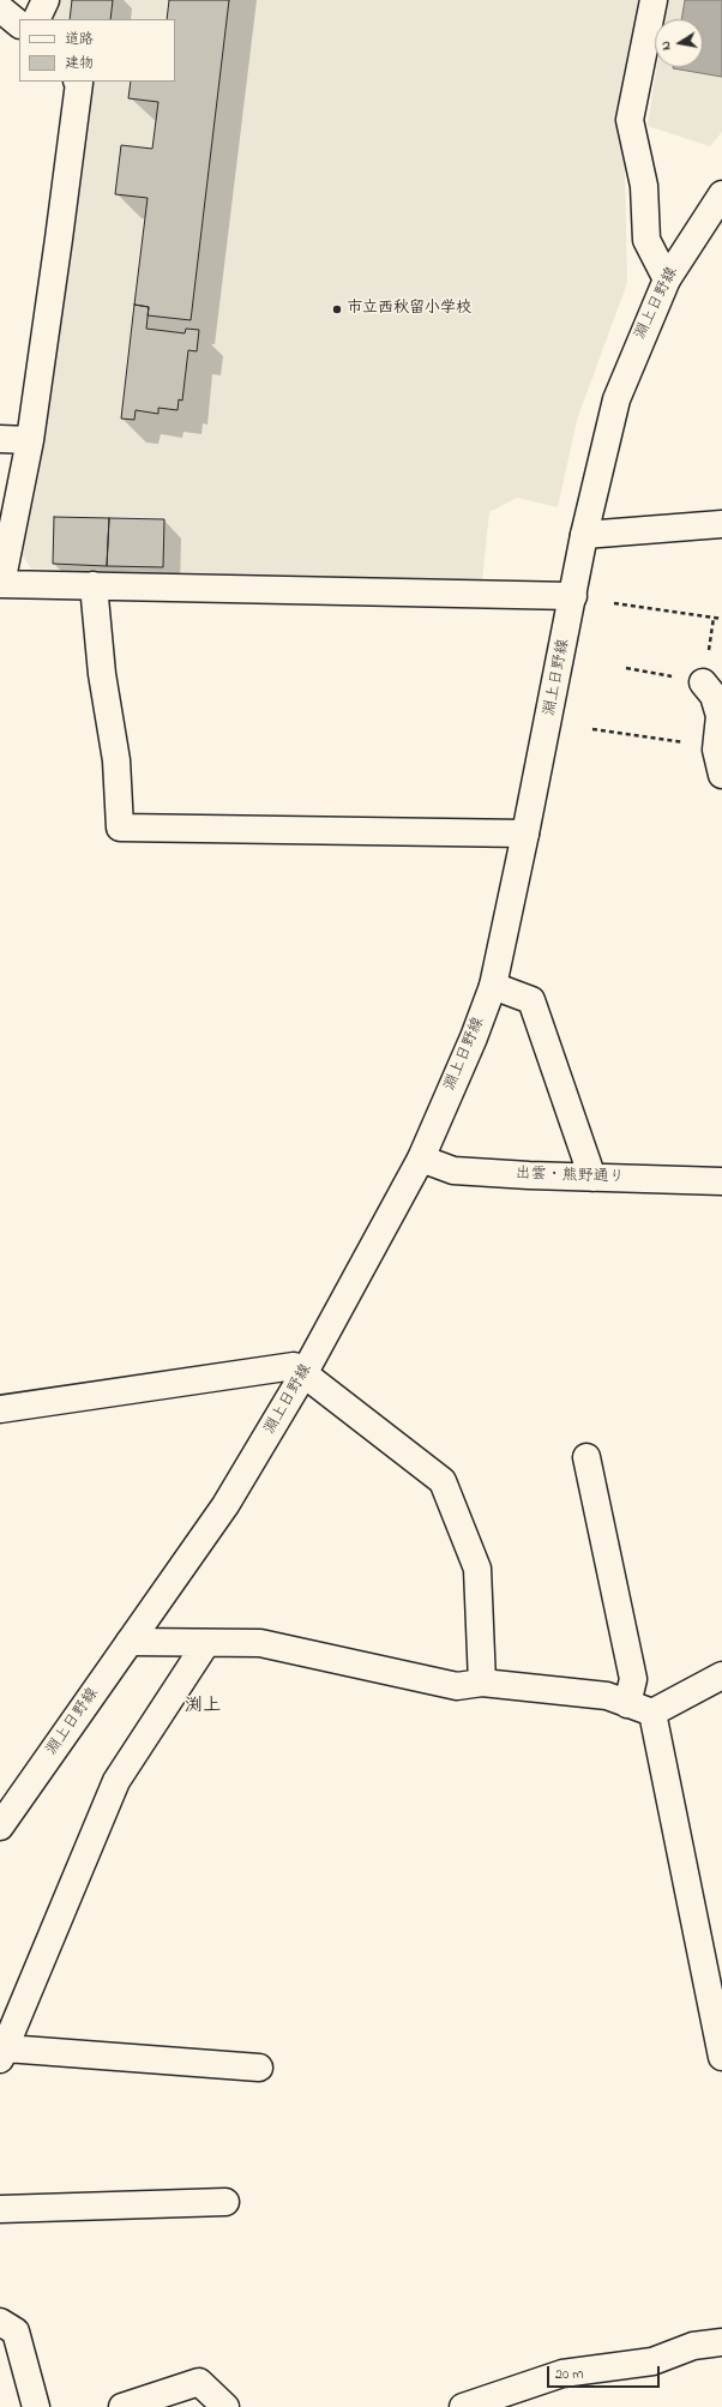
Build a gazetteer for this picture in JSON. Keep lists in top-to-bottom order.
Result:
{
  "streets": {
    "street": ["淵上日野線", "出雲・熊野通り"]
  },
  "crossings": [
    ["淵上日野線", "出雲・熊野通り"]
  ],
  "districts": ["渕上"],
  "places": ["市立西秋留小学校"],
  "legend": ["道路", "建物"],
  "scale_bar": "20 m",
  "north": "left"
}
